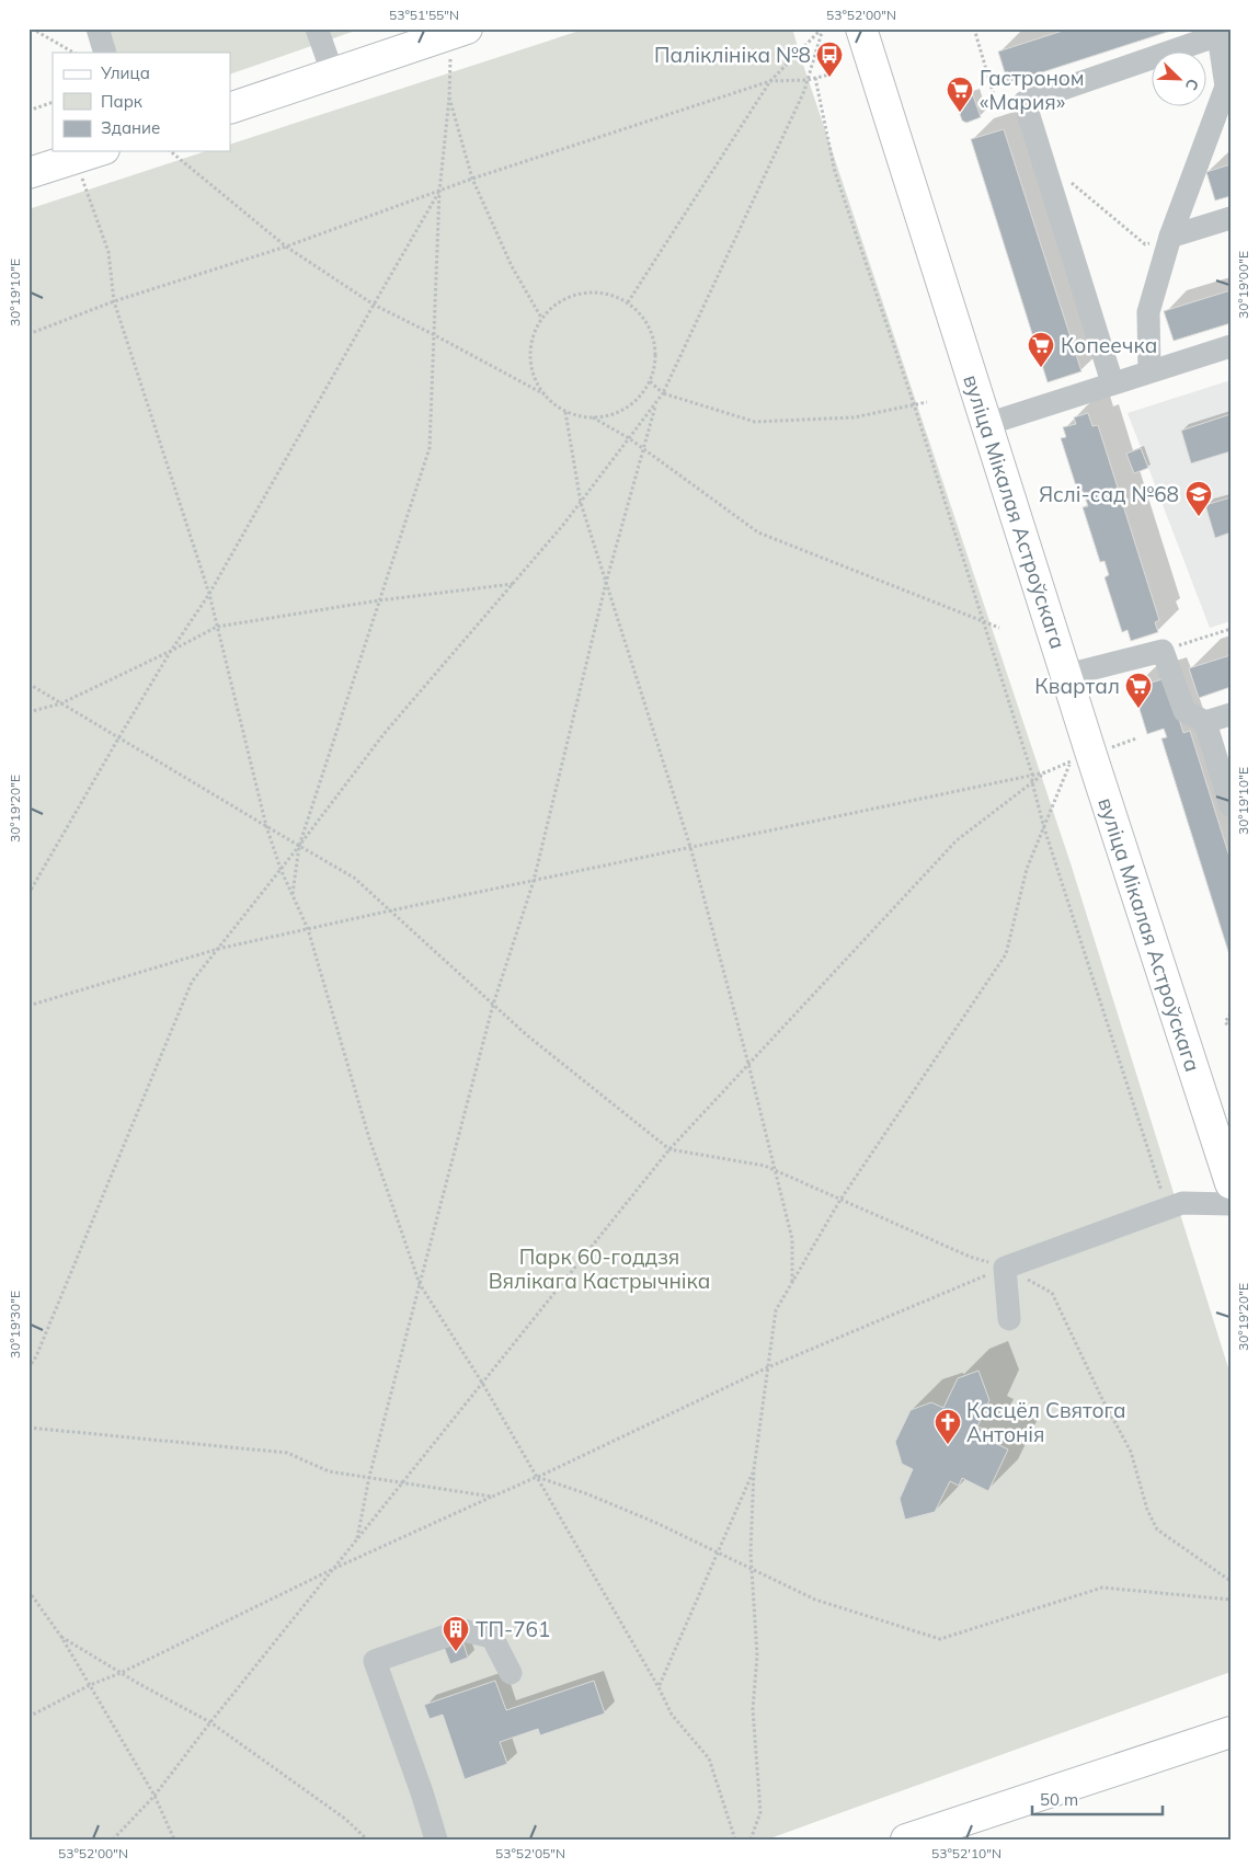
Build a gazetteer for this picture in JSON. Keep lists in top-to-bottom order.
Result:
{
  "streets": {
    "main road": ["вуліца Мікалая Астроўскага"]
  },
  "parks": ["Парк 60-годдзя Вялікага Кастрычніка"],
  "places": {
    "bus stop": ["Паліклініка №8"],
    "supermarket": ["Гастроном «Мария»", "Копеечка", "Квартал"],
    "school or university": ["Яслі-сад №68"],
    "church": ["Касцёл Святога Антонія"],
    "building": ["ТП-761"]
  },
  "legend": ["Улица", "Парк", "Здание"],
  "scale_bar": "50 m",
  "north": "bottom right",
  "coordinates": [
    "53°51'55\"N",
    "53°52'00\"N",
    "30°19'00\"E",
    "30°19'10\"E",
    "30°19'20\"E",
    "30°19'30\"E",
    "53°52'05\"N",
    "53°52'10\"N"
  ]
}
